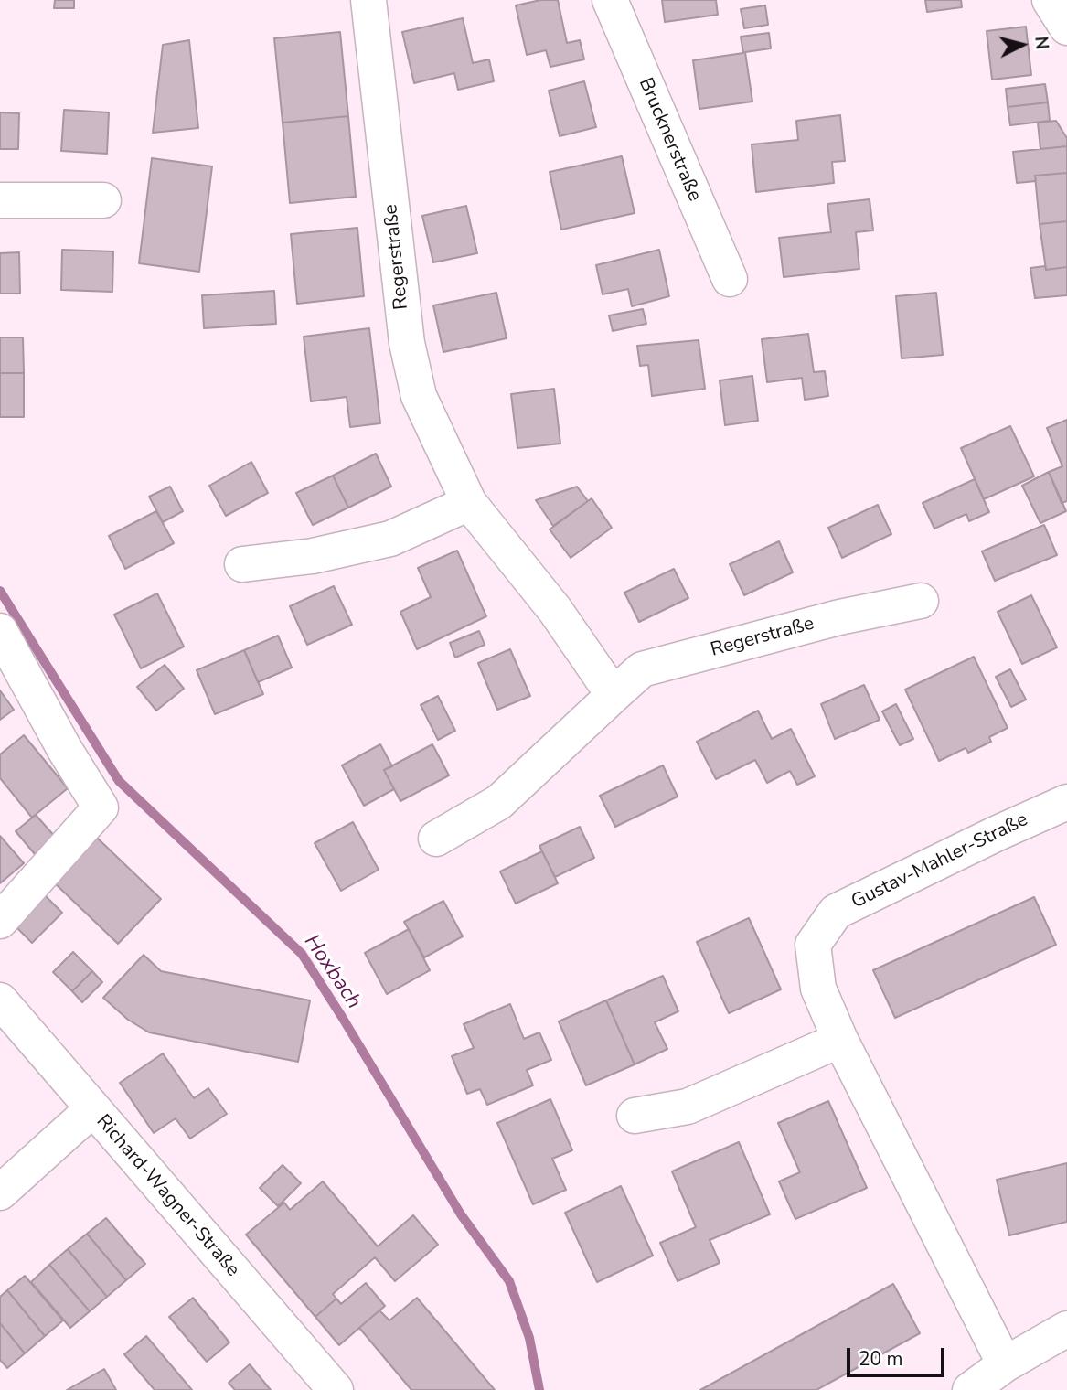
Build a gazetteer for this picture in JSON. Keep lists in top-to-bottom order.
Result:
{
  "streets": {
    "street": [
      "Brucknerstraße",
      "Regerstraße",
      "Gustav-Mahler-Straße",
      "Richard-Wagner-Straße"
    ]
  },
  "water": ["Hoxbach"],
  "scale_bar": "20 m",
  "north": "right"
}
